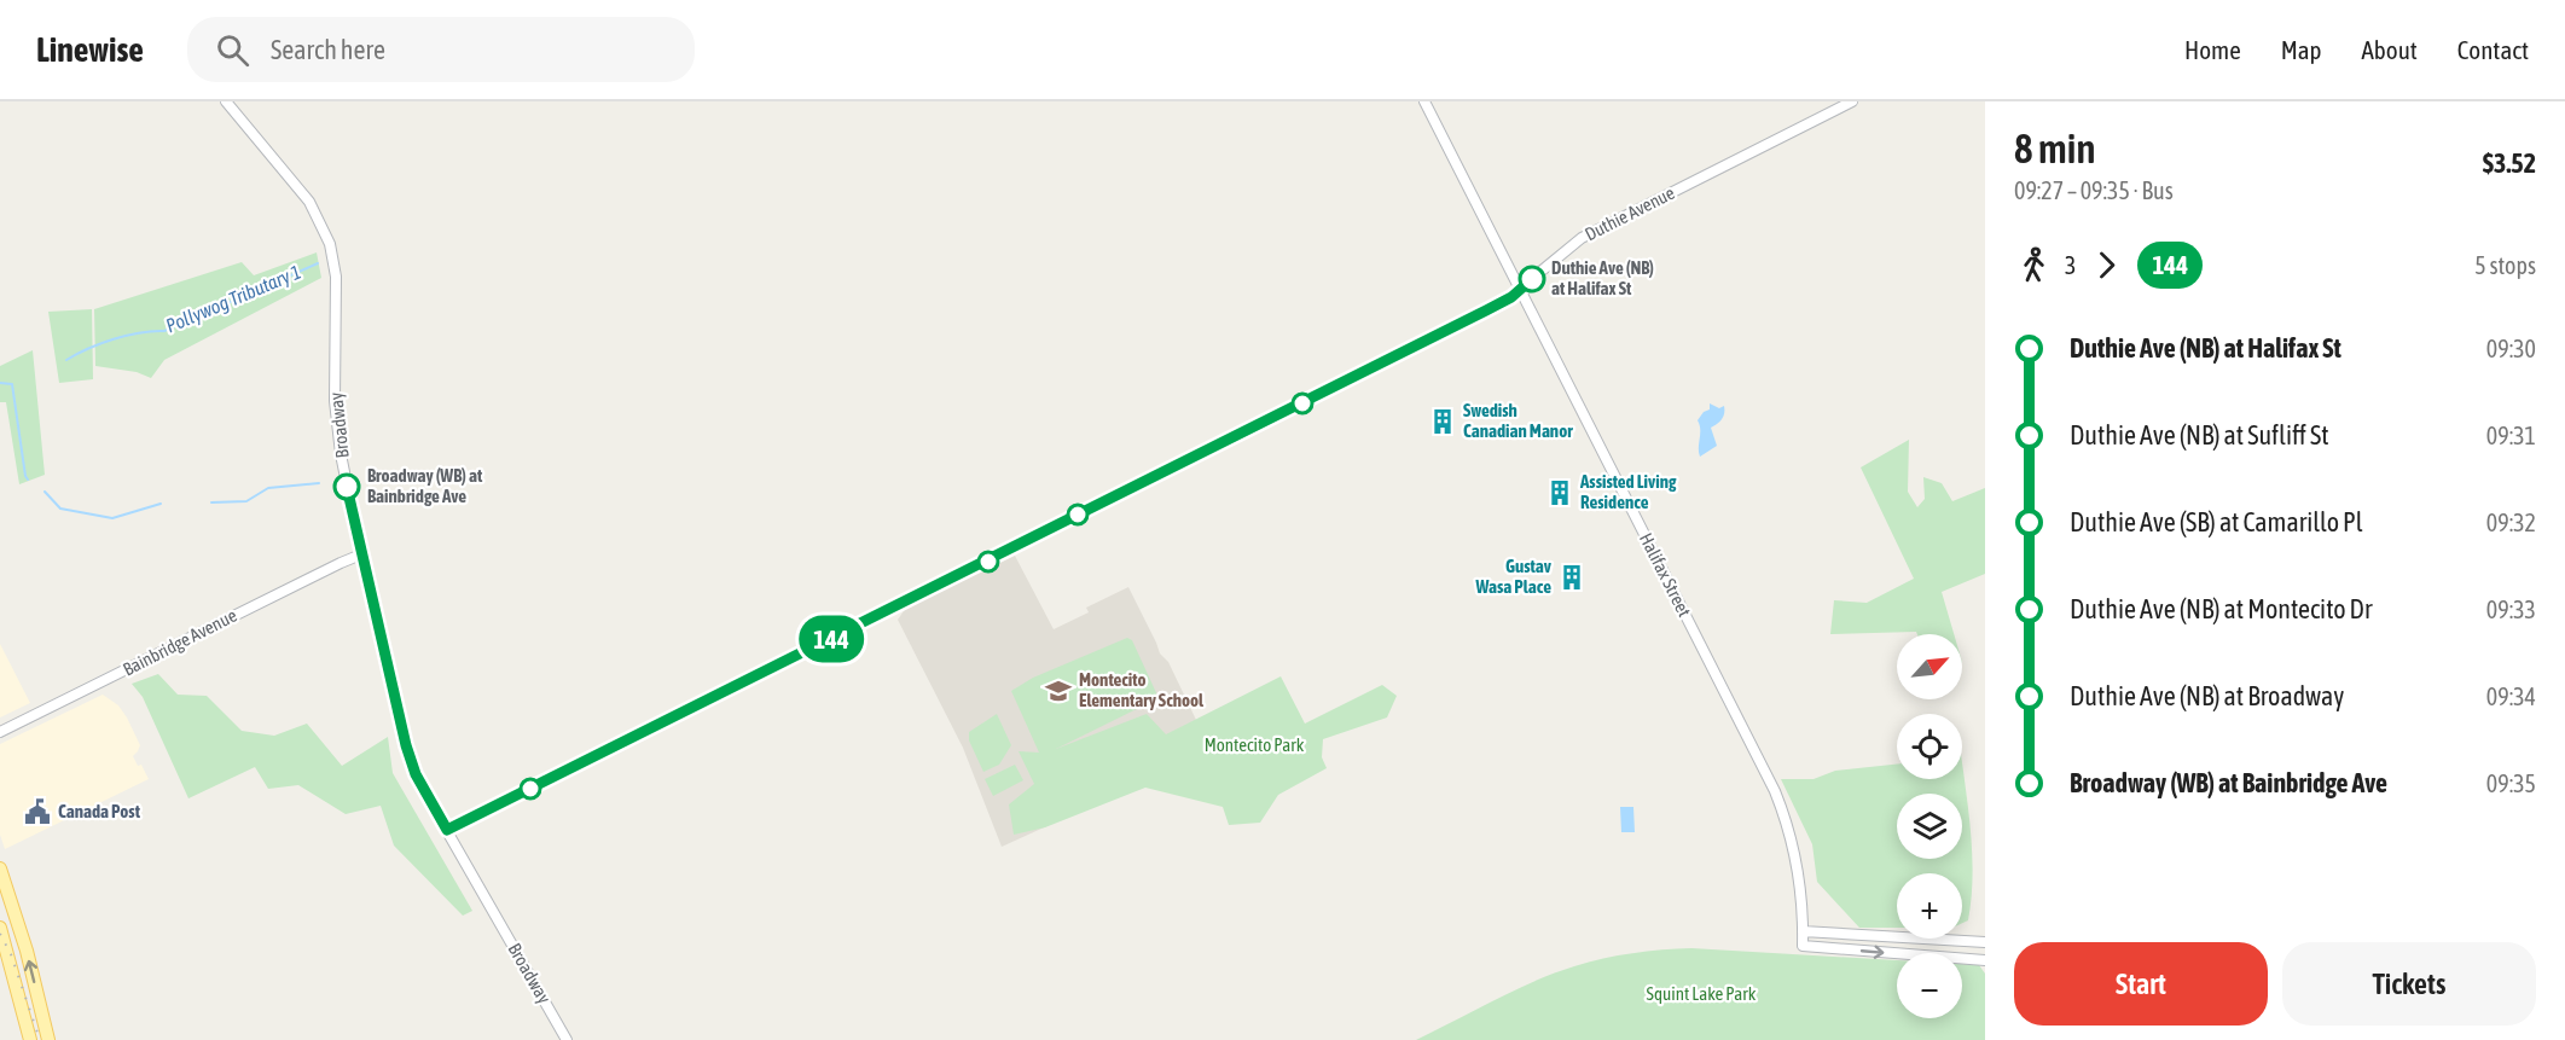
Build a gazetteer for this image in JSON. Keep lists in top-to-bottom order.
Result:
{
  "streets": {
    "street": [
      "Duthie Avenue",
      "Broadway",
      "Halifax Street",
      "Bainbridge Avenue"
    ]
  },
  "crossings": [
    ["Duthie Avenue", "Broadway"],
    ["Duthie Avenue", "Halifax Street"],
    ["Broadway", "Bainbridge Avenue"]
  ],
  "water": ["Pollywog Tributary 1"],
  "parks": ["Montecito Park", "Squint Lake Park"],
  "places": {
    "other": ["Duthie Ave (NB) at Halifax St", "Broadway (WB) at Bainbridge Ave"],
    "building": ["Swedish Canadian Manor", "Assisted Living Residence", "Gustav Wasa Place"],
    "school or university": ["Montecito Elementary School"],
    "public building": ["Canada Post"]
  },
  "lines": ["bus line 144"],
  "north": "top right",
  "page": {
    "header": "Linewise",
    "search": "Search here",
    "nav": [
      "Home",
      "Map",
      "About",
      "Contact"
    ],
    "on_map": "144",
    "heading": ["8 min", "09:27 – 09:35 · Bus", "$3.52"],
    "legs": ["3", "144", "5 stops"],
    "list": [
      {
        "name": "Duthie Ave (NB) at Halifax St",
        "value": "09:30"
      },
      {
        "name": "Duthie Ave (NB) at Sufliff St",
        "value": "09:31"
      },
      {
        "name": "Duthie Ave (SB) at Camarillo Pl",
        "value": "09:32"
      },
      {
        "name": "Duthie Ave (NB) at Montecito Dr",
        "value": "09:33"
      },
      {
        "name": "Duthie Ave (NB) at Broadway",
        "value": "09:34"
      },
      {
        "name": "Broadway (WB) at Bainbridge Ave",
        "value": "09:35"
      }
    ],
    "map_buttons": ["+", "−"],
    "buttons": ["Start", "Tickets"]
  }
}
